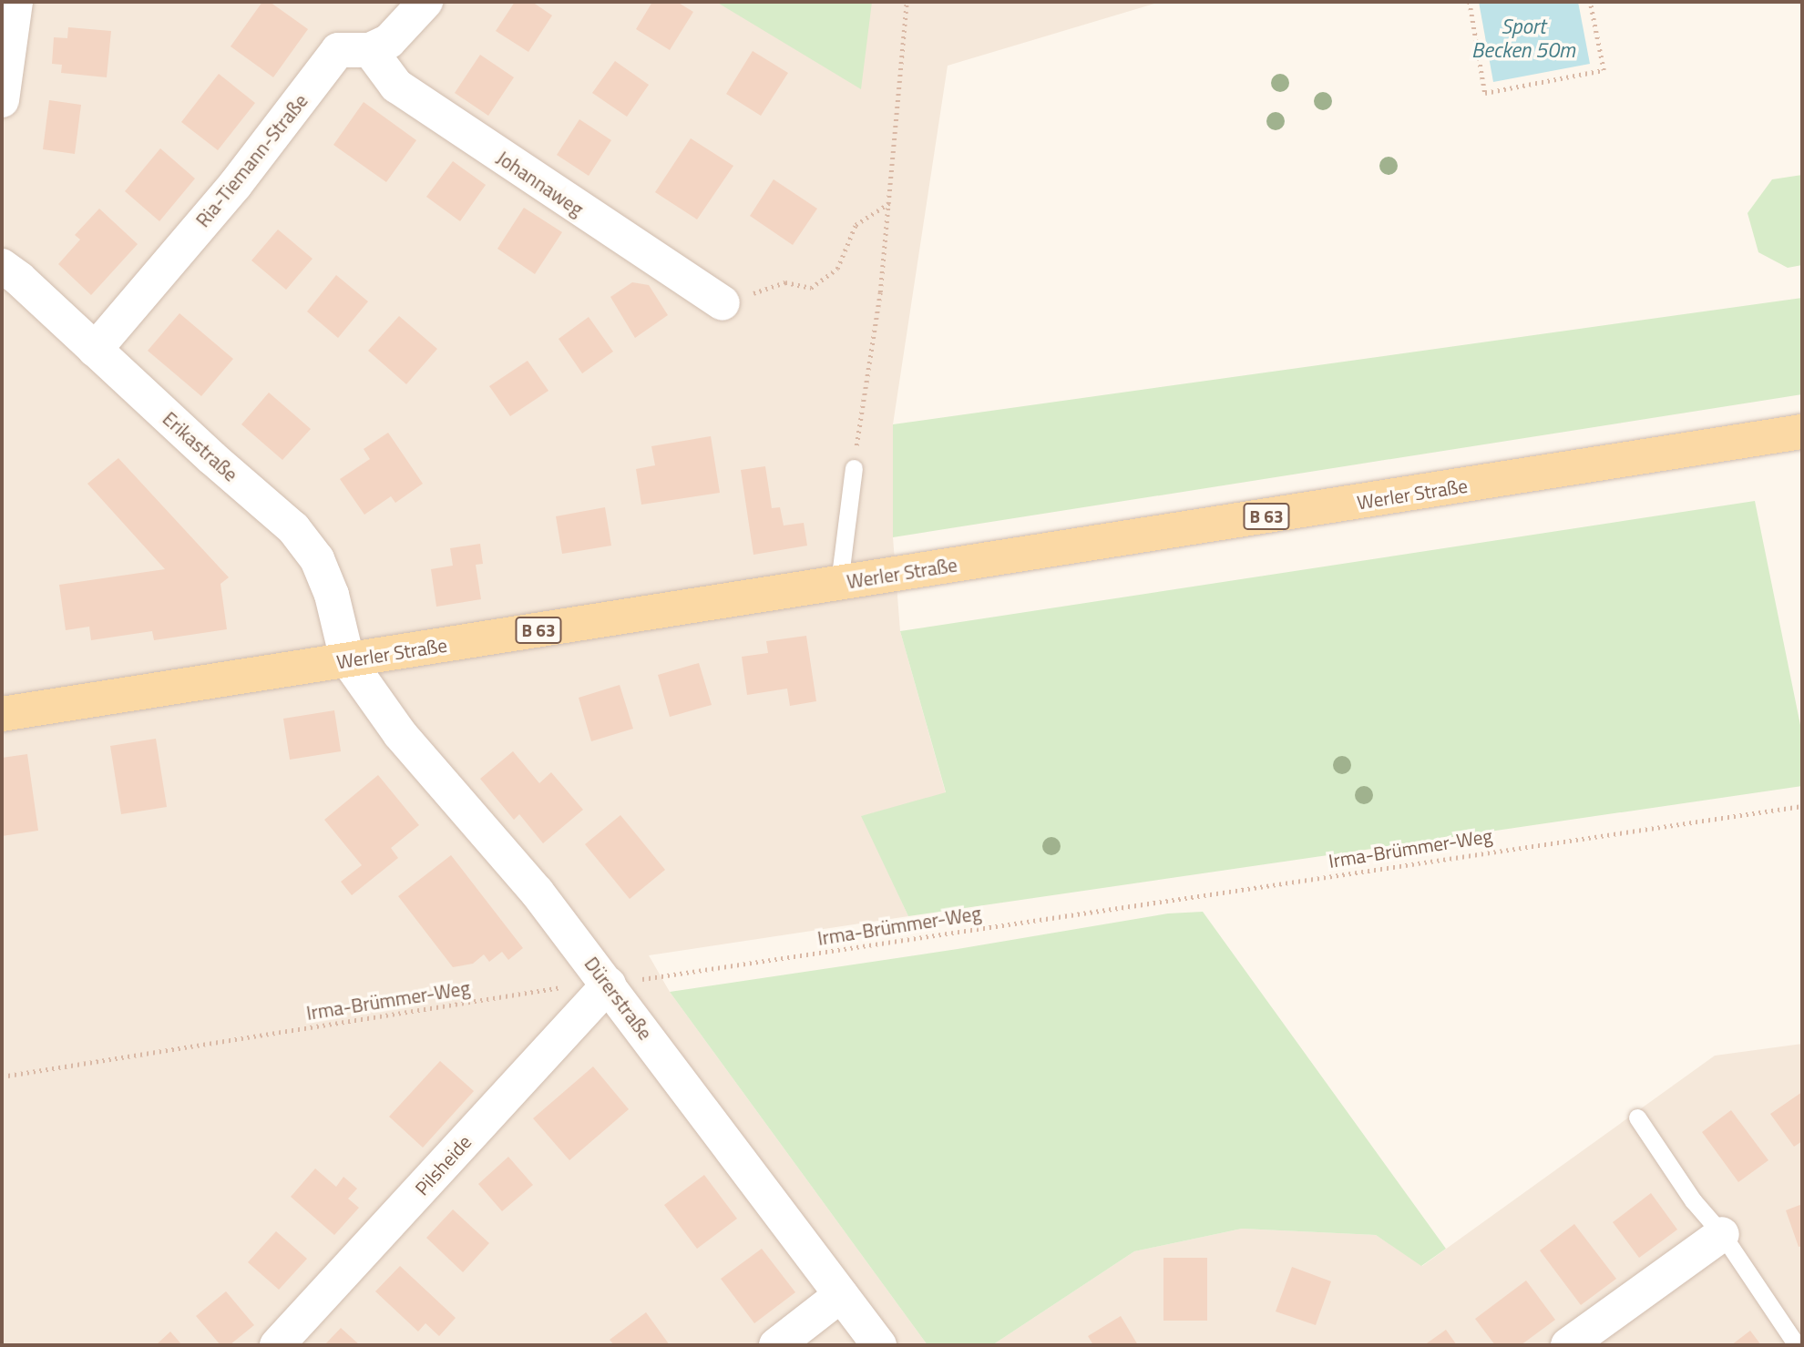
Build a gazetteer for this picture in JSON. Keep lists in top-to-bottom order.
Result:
{
  "streets": {
    "main road": ["Werler Straße", "B 63"],
    "street": [
      "Ria-Tiemann-Straße",
      "Johannaweg",
      "Erikastraße",
      "Dürerstraße",
      "Pilsheide"
    ],
    "path": ["Irma-Brümmer-Weg"]
  },
  "crossings": [
    ["Ria-Tiemann-Straße", "Johannaweg"],
    ["Ria-Tiemann-Straße", "Erikastraße"],
    ["Erikastraße", "Werler Straße"],
    ["Erikastraße", "Dürerstraße"],
    ["Werler Straße", "Dürerstraße"],
    ["Irma-Brümmer-Weg", "Dürerstraße"],
    ["Irma-Brümmer-Weg", "Pilsheide"],
    ["Dürerstraße", "Pilsheide"]
  ],
  "water": ["Sport Becken 50m"]
}
